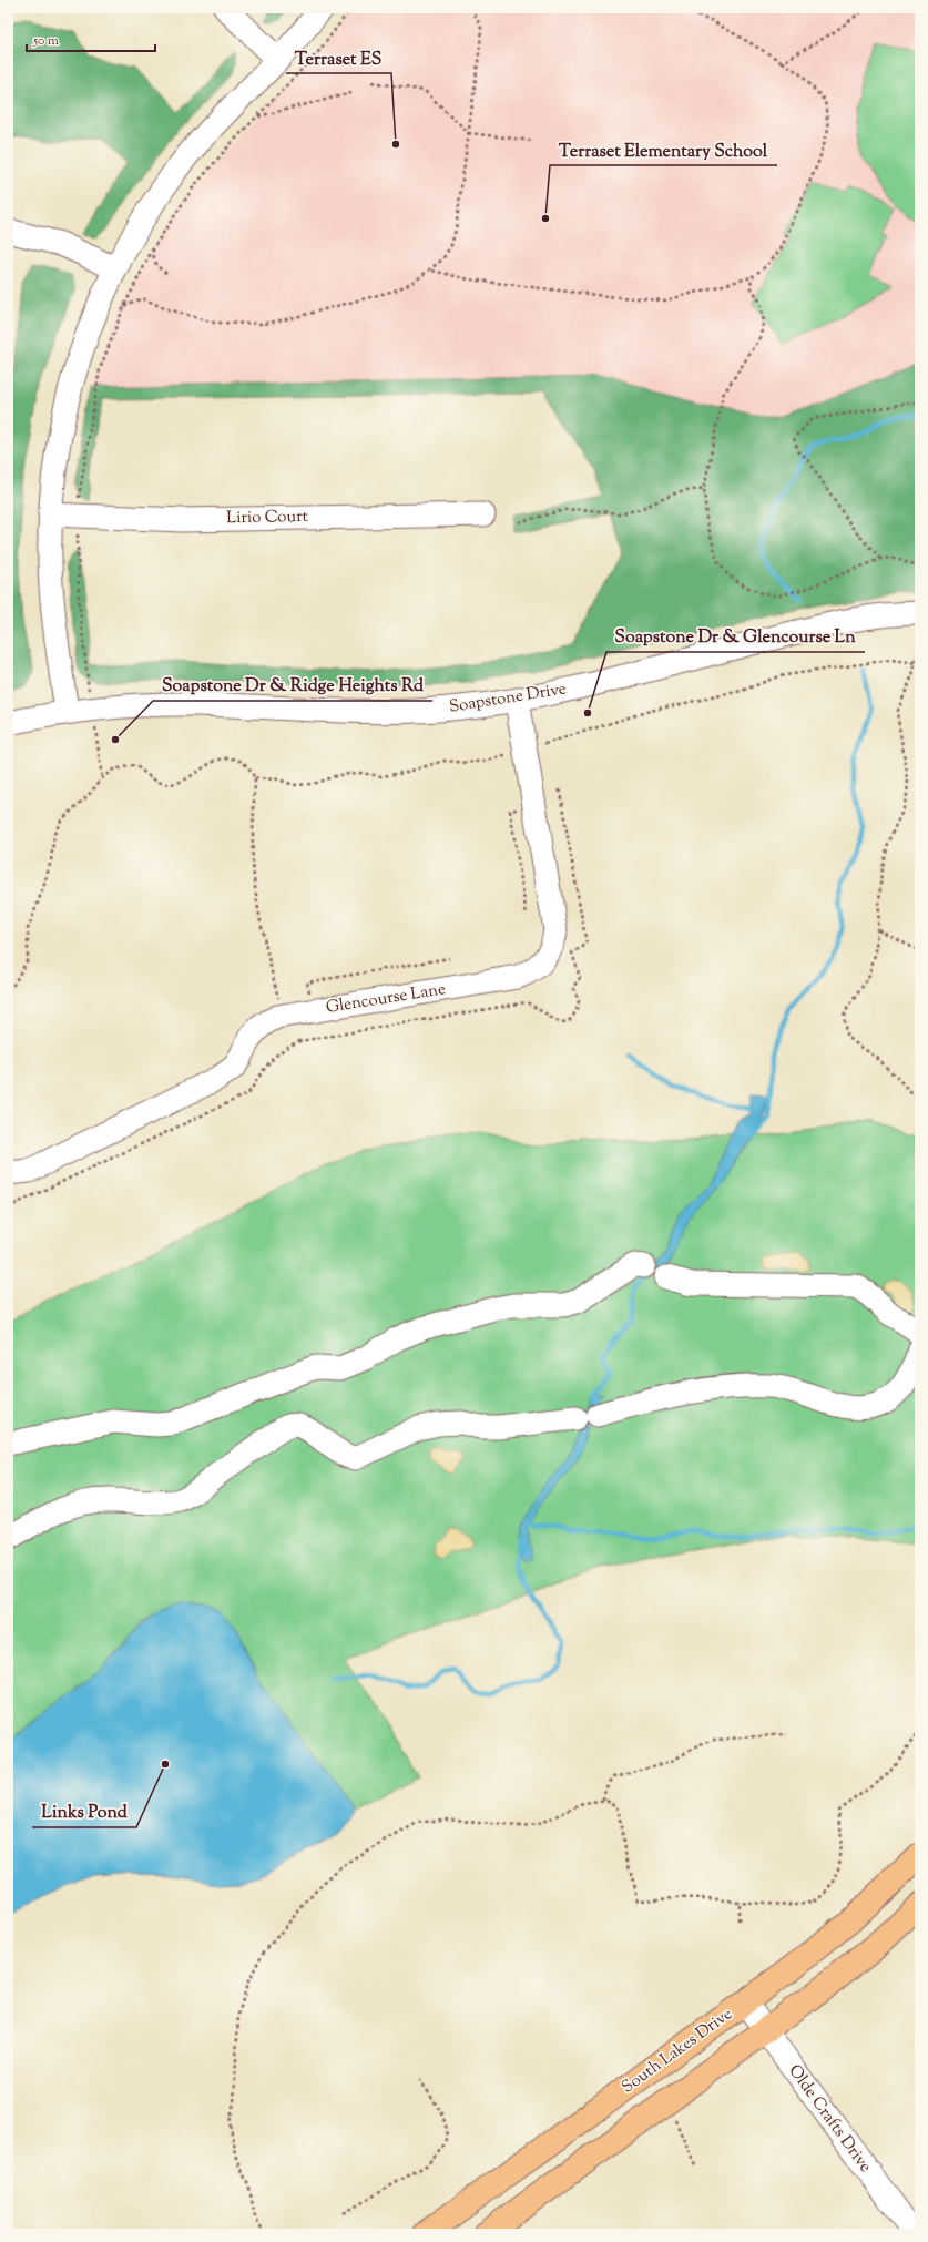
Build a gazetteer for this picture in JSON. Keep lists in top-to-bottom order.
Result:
{
  "streets": {
    "main road": ["South Lakes Drive"],
    "street": [
      "Lirio Court",
      "Soapstone Drive",
      "Glencourse Lane",
      "Olde Crafts Drive"
    ]
  },
  "crossings": [
    ["Soapstone Drive", "Glencourse Lane"],
    ["South Lakes Drive", "Olde Crafts Drive"]
  ],
  "places": [
    "Terraset ES",
    "Terraset Elementary School",
    "Soapstone Dr & Glencourse Ln",
    "Soapstone Dr & Ridge Heights Rd",
    "Links Pond"
  ],
  "scale_bar": "50 m"
}
